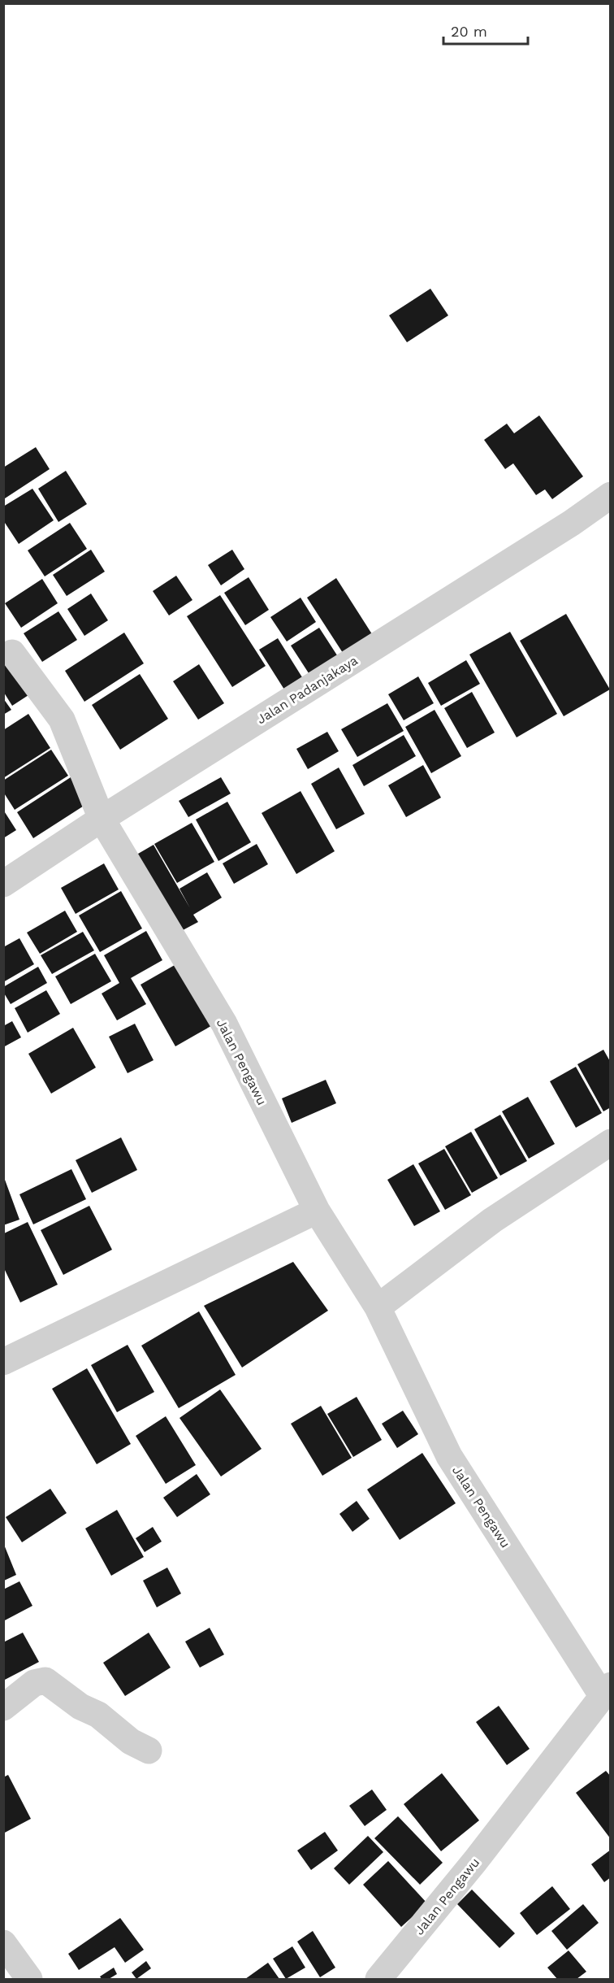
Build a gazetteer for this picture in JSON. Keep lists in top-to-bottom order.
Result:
{
  "streets": {
    "street": ["Jalan Padanjakaya", "Jalan Pengawu"]
  },
  "crossings": [
    ["Jalan Padanjakaya", "Jalan Pengawu"]
  ],
  "scale_bar": "20 m"
}
